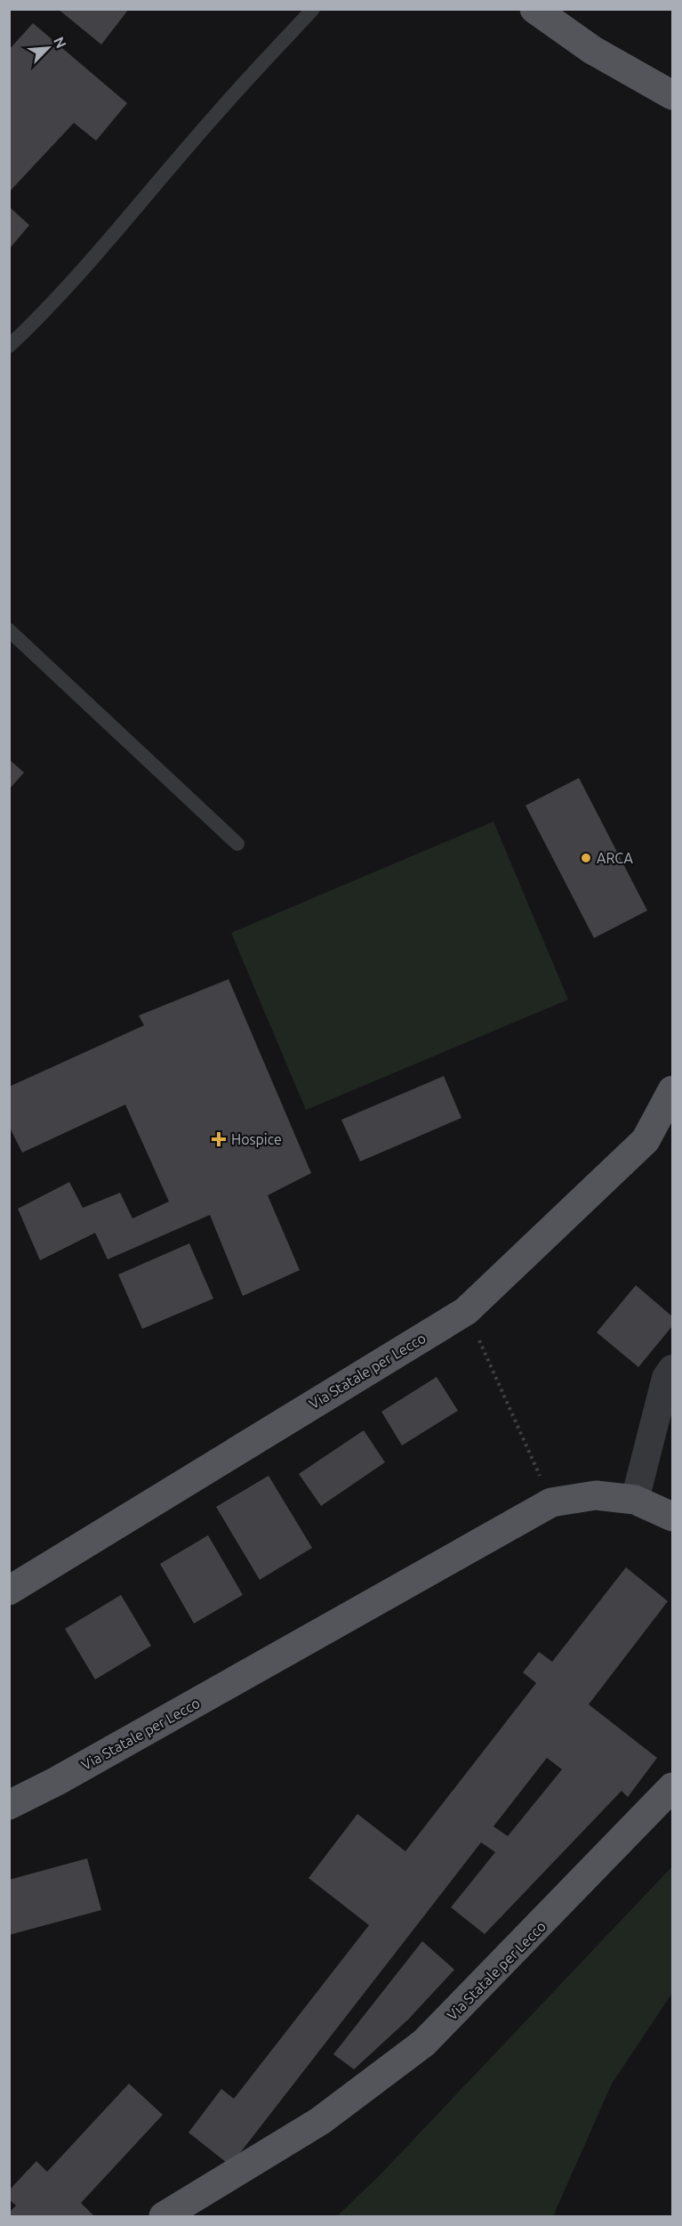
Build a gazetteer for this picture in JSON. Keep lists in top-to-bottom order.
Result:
{
  "streets": {
    "main road": ["Via Statale per Lecco"]
  },
  "places": {
    "other": ["ARCA"],
    "health": ["Hospice"]
  },
  "north": "top right"
}
